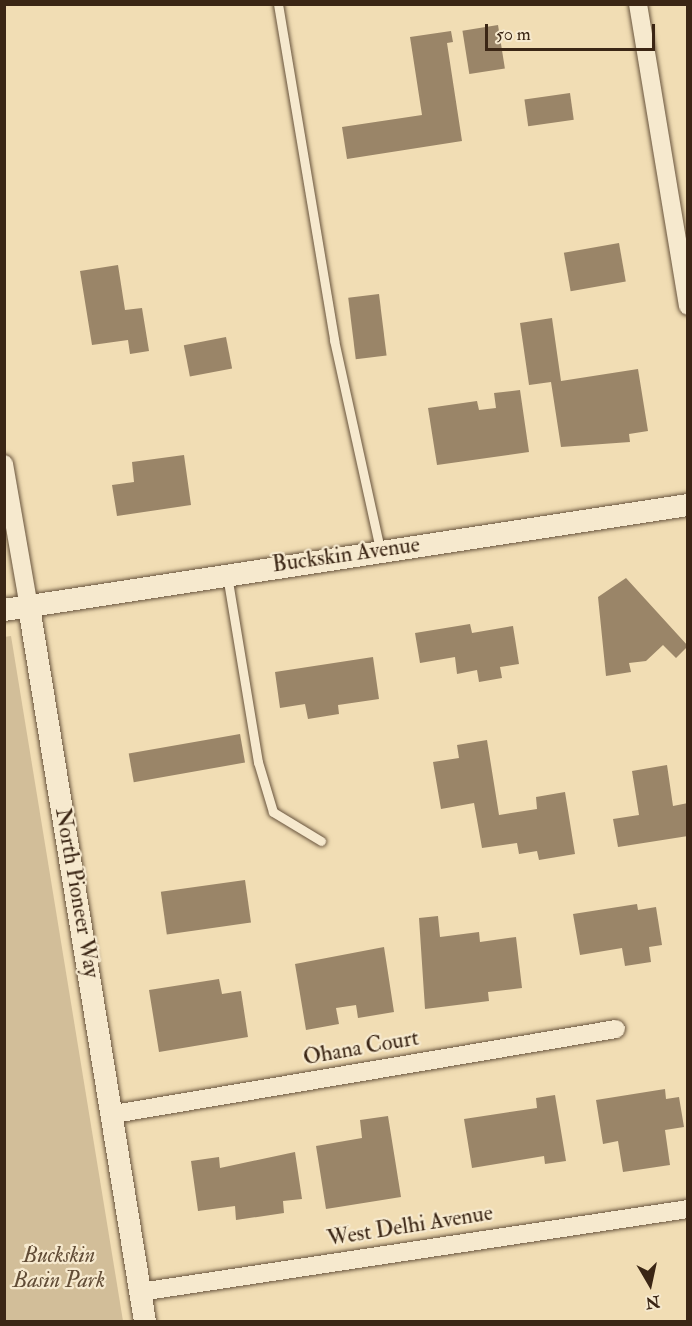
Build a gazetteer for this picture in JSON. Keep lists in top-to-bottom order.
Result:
{
  "streets": {
    "street": [
      "Buckskin Avenue",
      "North Pioneer Way",
      "Ohana Court",
      "West Delhi Avenue"
    ]
  },
  "crossings": [
    ["Buckskin Avenue", "North Pioneer Way"],
    ["North Pioneer Way", "Ohana Court"],
    ["North Pioneer Way", "West Delhi Avenue"]
  ],
  "parks": ["Buckskin Basin Park"],
  "scale_bar": "50 m",
  "north": "bottom"
}
